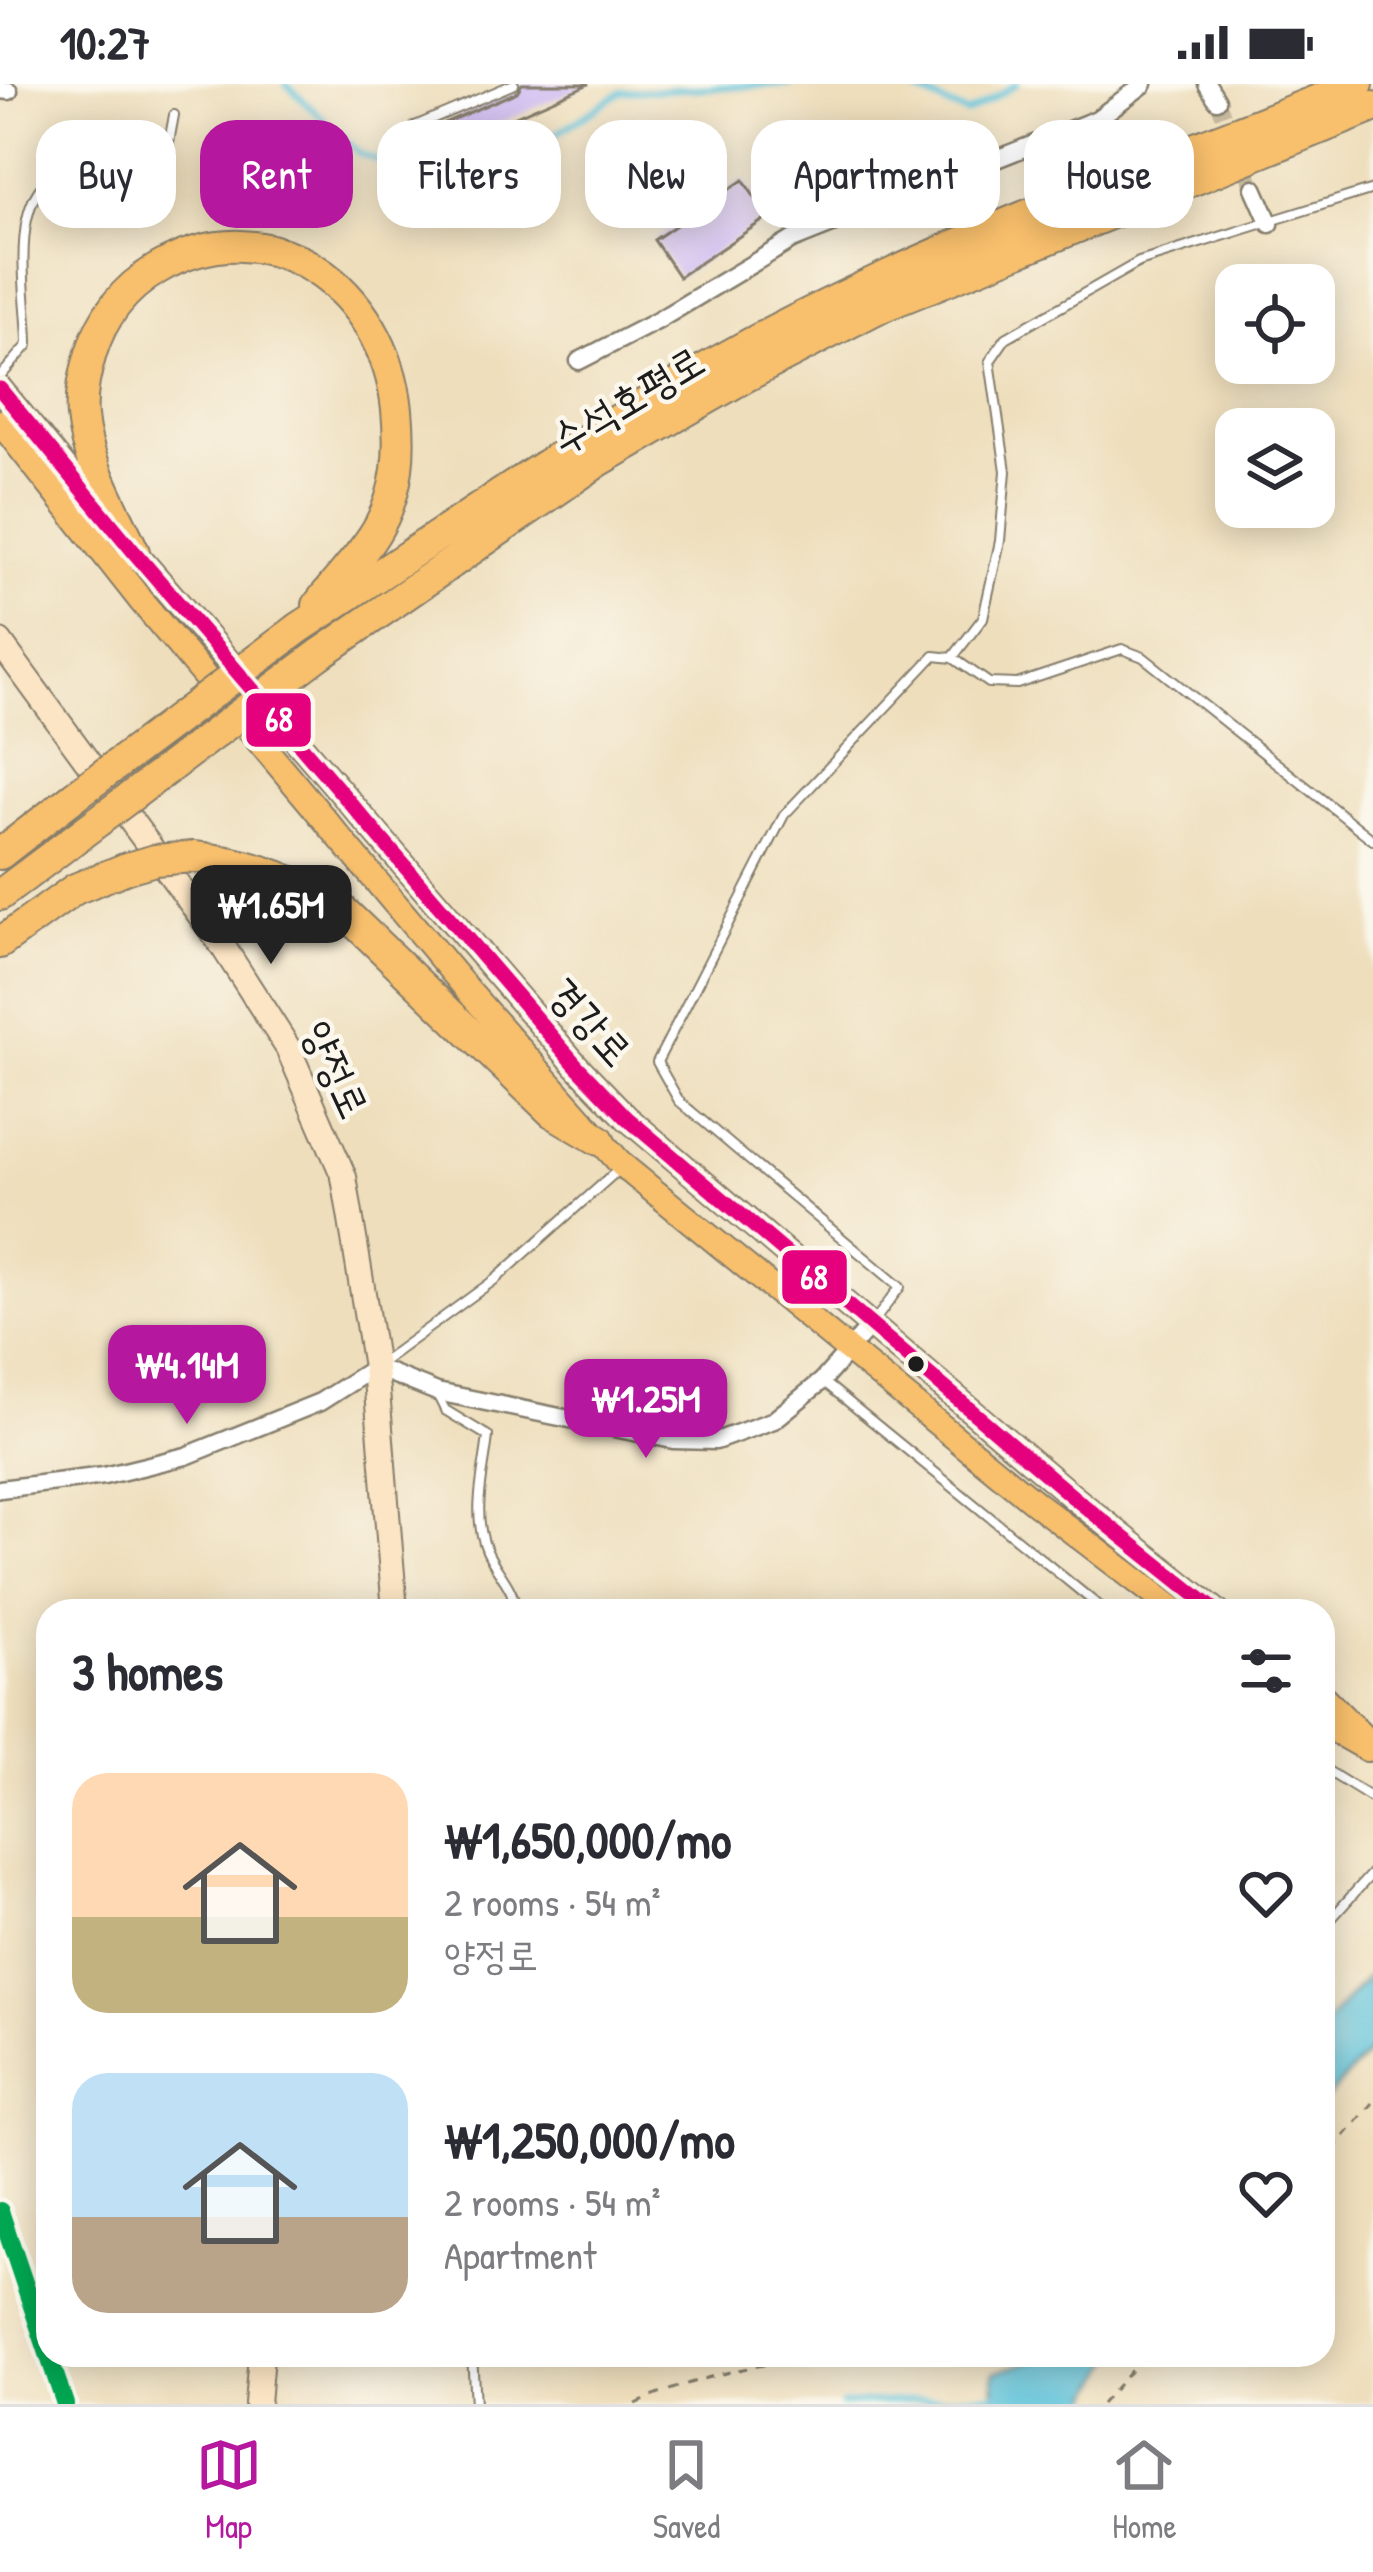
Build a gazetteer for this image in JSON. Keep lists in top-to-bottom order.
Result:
{
  "streets": {
    "highway": ["수석호평로"],
    "main road": ["경강로", "양정로"]
  },
  "lines": ["transit line 68"],
  "page": {
    "status": "10:27",
    "chip": [
      "Buy",
      "Rent",
      "Filters",
      "New",
      "Apartment",
      "House"
    ],
    "price": ["₩1.65M", "₩4.14M", "₩1.25M"],
    "heading": "3 homes",
    "list": [
      {
        "name": "₩1,650,000/mo",
        "note": "2 rooms · 54 m² · 양정로"
      },
      {
        "name": "₩1,250,000/mo",
        "note": "2 rooms · 54 m² · Apartment"
      }
    ],
    "tabs": ["Map", "Saved", "Home"]
  }
}
